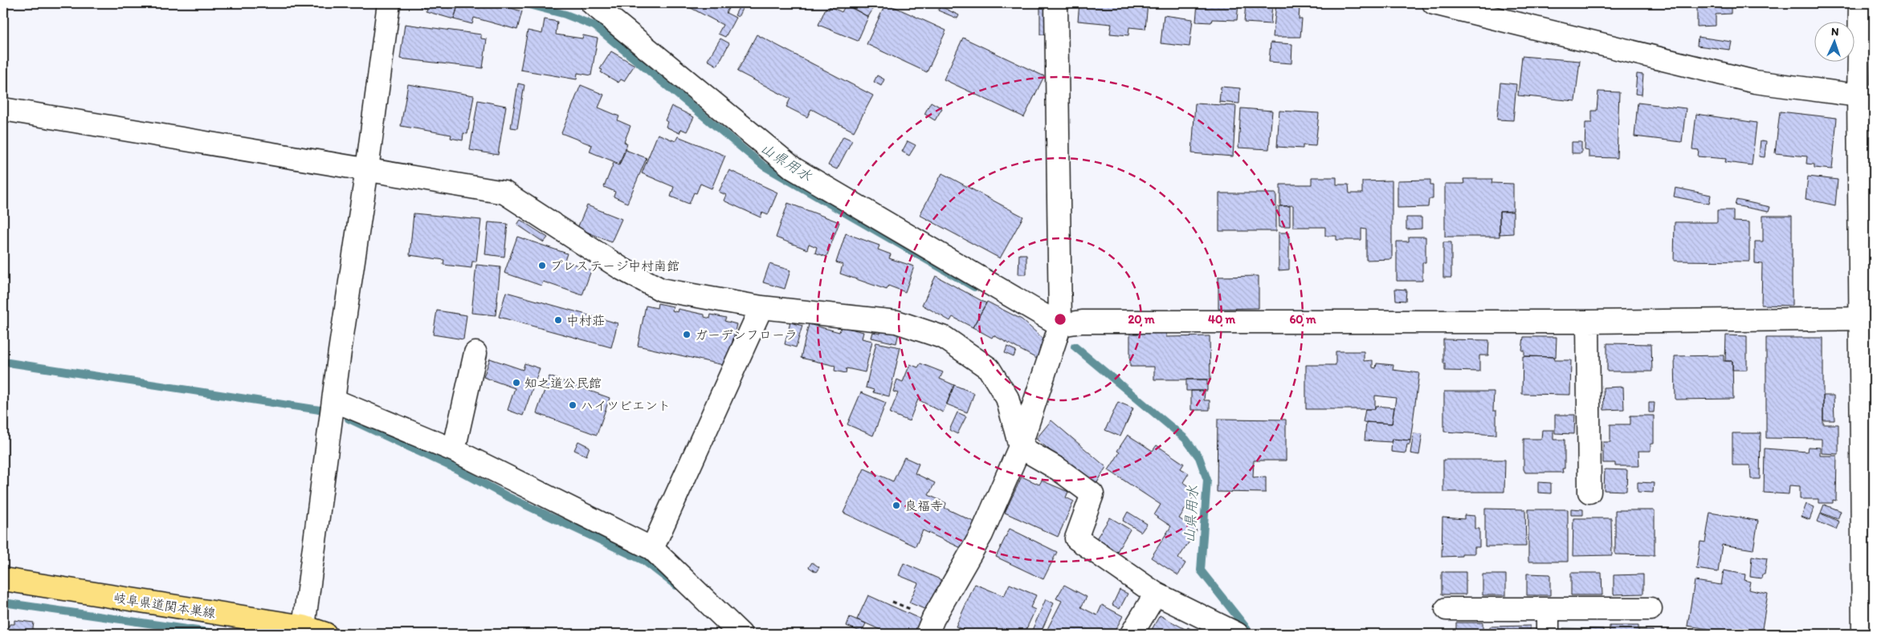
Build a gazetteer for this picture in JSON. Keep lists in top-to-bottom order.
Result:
{
  "streets": {
    "main road": ["岐阜県道関本巣線"]
  },
  "water": ["山県用水"],
  "places": [
    "プレステージ中村南館",
    "中村荘",
    "ガーデンフローラ",
    "知之道公民館",
    "ハイツビエント",
    "良福寺"
  ],
  "north": "top",
  "rings": ["20 m", "40 m", "60 m"]
}
